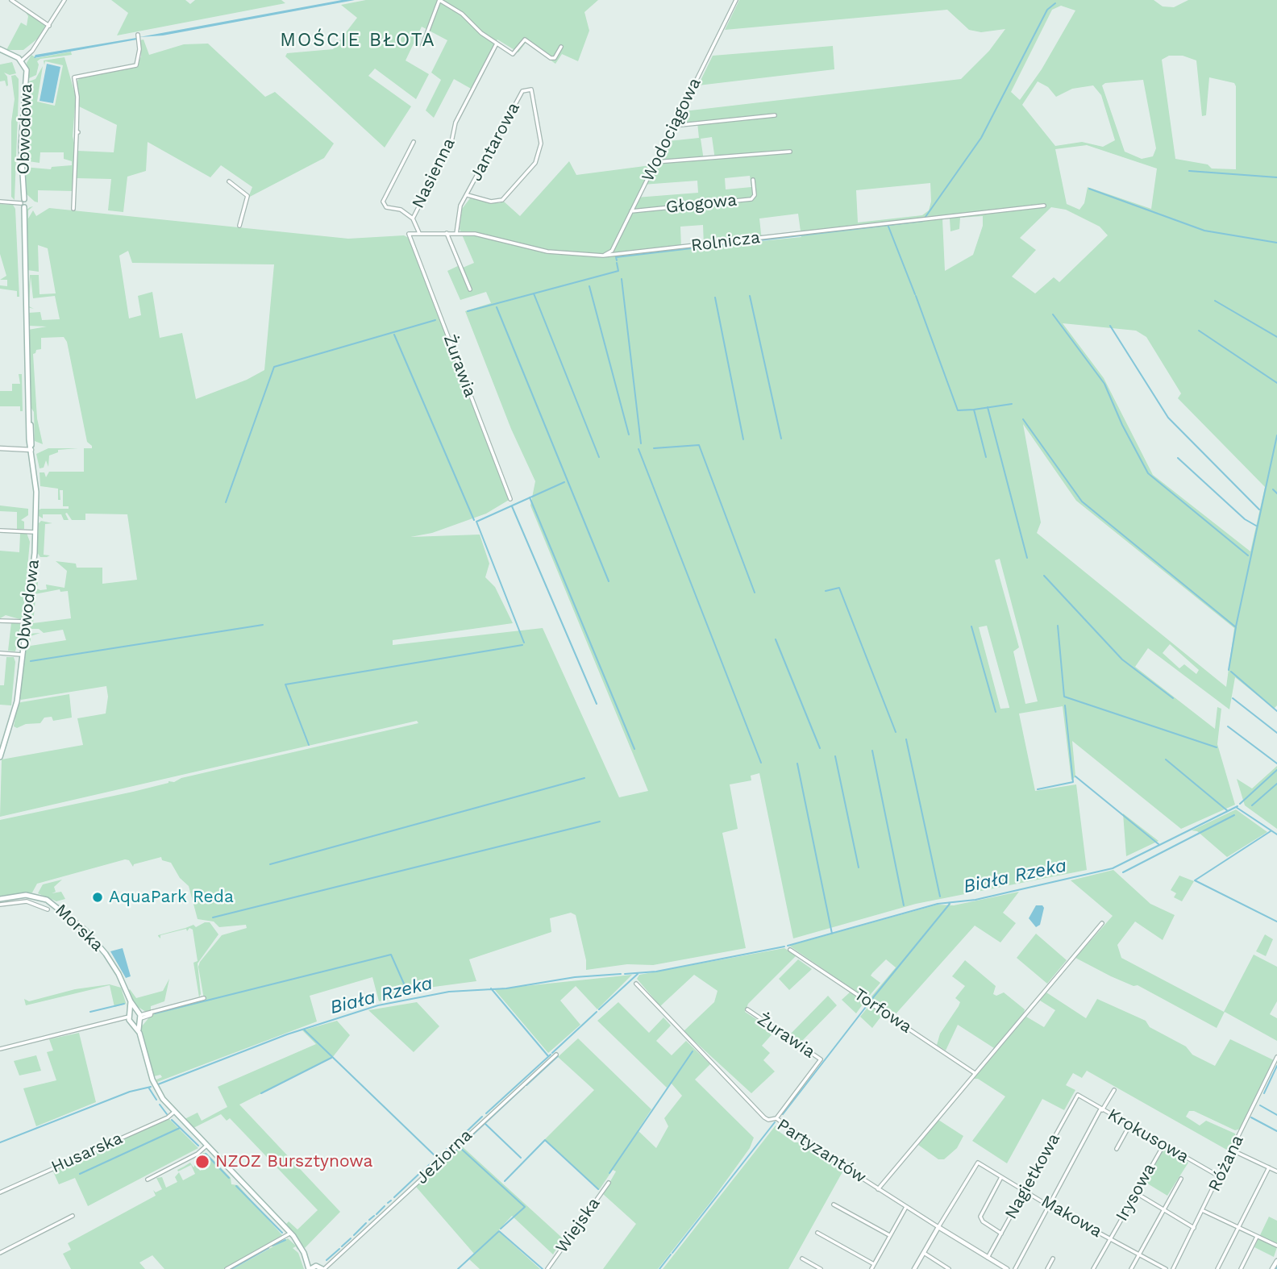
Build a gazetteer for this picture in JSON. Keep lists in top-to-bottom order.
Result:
{
  "streets": {
    "main road": ["Obwodowa", "Morska"],
    "street": [
      "Wodociągowa",
      "Jantarowa",
      "Nasienna",
      "Głogowa",
      "Rolnicza",
      "Żurawia",
      "Torfowa",
      "Krokusowa",
      "Partyzantów",
      "Husarska",
      "Jeziorna",
      "Różana",
      "Nagietkowa",
      "Irysowa",
      "Makowa",
      "Wiejska"
    ]
  },
  "crossings": [
    ["Wodociągowa", "Głogowa"],
    ["Wodociągowa", "Rolnicza"],
    ["Jantarowa", "Rolnicza"],
    ["Nasienna", "Rolnicza"],
    ["Rolnicza", "Żurawia"],
    ["Żurawia", "Partyzantów"],
    ["Morska", "Husarska"],
    ["Krokusowa", "Różana"],
    ["Krokusowa", "Nagietkowa"],
    ["Krokusowa", "Irysowa"],
    ["Partyzantów", "Nagietkowa"],
    ["Partyzantów", "Makowa"],
    ["Nagietkowa", "Makowa"],
    ["Irysowa", "Makowa"]
  ],
  "districts": ["MOŚCIE BŁOTA"],
  "water": ["Biała Rzeka"],
  "places": ["AquaPark Reda", "NZOZ Bursztynowa"]
}
